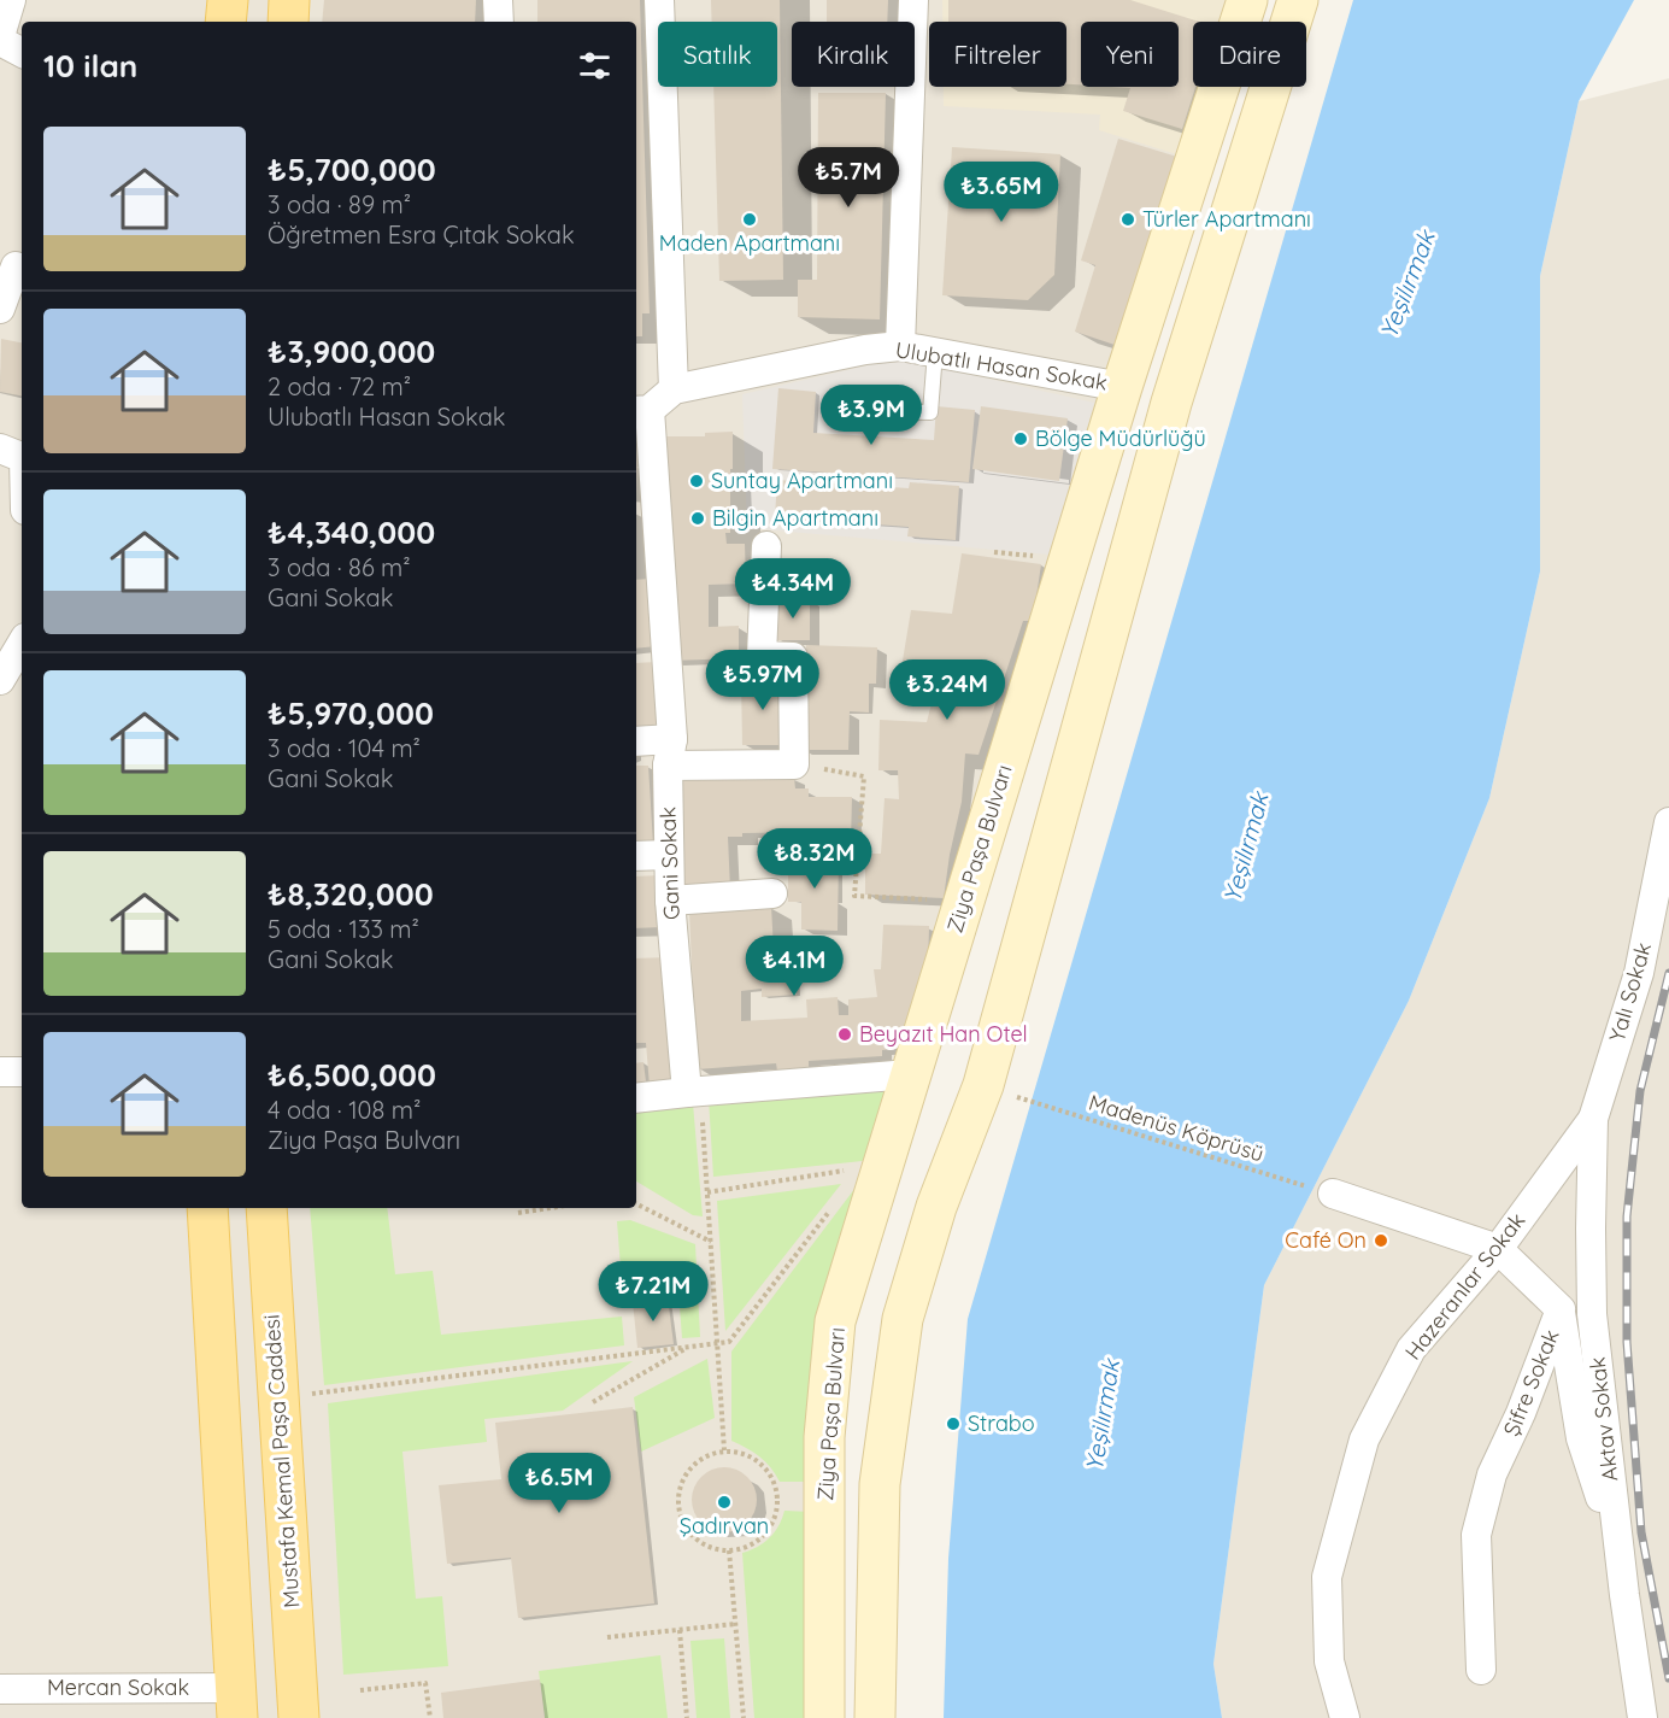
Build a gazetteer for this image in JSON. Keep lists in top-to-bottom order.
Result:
{
  "streets": {
    "main road": ["Mustafa Kemal Paşa Caddesi"],
    "street": [
      "Ulubatlı Hasan Sokak",
      "Ziya Paşa Bulvarı",
      "Gani Sokak",
      "Yalı Sokak",
      "Hazeranlar Sokak",
      "Şifre Sokak",
      "Aktav Sokak",
      "Mercan Sokak"
    ],
    "path": ["Madenüs Köprüsü"]
  },
  "crossings": [
    ["Ulubatlı Hasan Sokak", "Ziya Paşa Bulvarı"],
    ["Ulubatlı Hasan Sokak", "Gani Sokak"],
    ["Yalı Sokak", "Hazeranlar Sokak"],
    ["Yalı Sokak", "Aktav Sokak"],
    ["Madenüs Köprüsü", "Şifre Sokak"],
    ["Hazeranlar Sokak", "Şifre Sokak"],
    ["Hazeranlar Sokak", "Aktav Sokak"]
  ],
  "water": ["Yeşilırmak"],
  "places": [
    "Maden Apartmanı",
    "Türler Apartmanı",
    "Bölge Müdürlüğü",
    "Suntay Apartmanı",
    "Bilgin Apartmanı",
    "Beyazıt Han Otel",
    "Café On",
    "Strabo",
    "Şadırvan"
  ],
  "page": {
    "chip": [
      "Satılık",
      "Kiralık",
      "Filtreler",
      "Yeni",
      "Daire"
    ],
    "heading": "10 ilan",
    "list": [
      {
        "name": "₺5,700,000",
        "note": "3 oda · 89 m² · Öğretmen Esra Çıtak Sokak"
      },
      {
        "name": "₺3,900,000",
        "note": "2 oda · 72 m² · Ulubatlı Hasan Sokak"
      },
      {
        "name": "₺4,340,000",
        "note": "3 oda · 86 m² · Gani Sokak"
      },
      {
        "name": "₺5,970,000",
        "note": "3 oda · 104 m² · Gani Sokak"
      },
      {
        "name": "₺8,320,000",
        "note": "5 oda · 133 m² · Gani Sokak"
      },
      {
        "name": "₺6,500,000",
        "note": "4 oda · 108 m² · Ziya Paşa Bulvarı"
      }
    ],
    "price": [
      "₺5.7M",
      "₺3.65M",
      "₺3.9M",
      "₺4.34M",
      "₺5.97M",
      "₺3.24M",
      "₺8.32M",
      "₺4.1M",
      "₺7.21M",
      "₺6.5M"
    ]
  }
}
